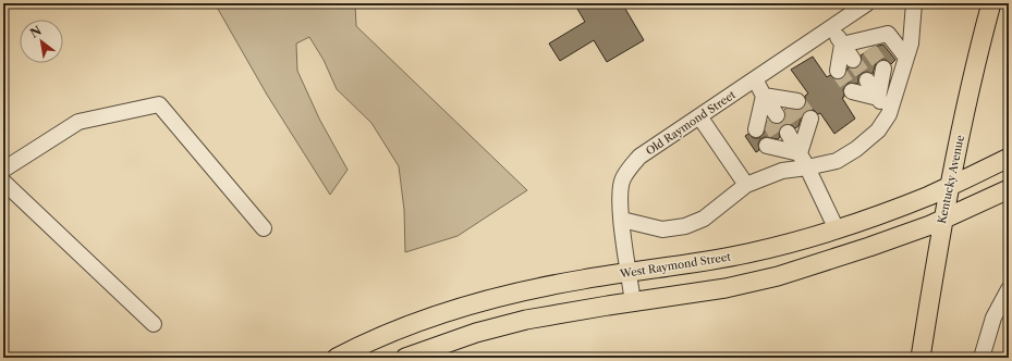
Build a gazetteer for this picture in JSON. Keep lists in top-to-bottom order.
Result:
{
  "streets": {
    "main road": ["Kentucky Avenue", "West Raymond Street"],
    "lane": ["Old Raymond Street"]
  },
  "crossings": [
    ["Old Raymond Street", "West Raymond Street"],
    ["Kentucky Avenue", "West Raymond Street"]
  ],
  "north": "top left"
}
